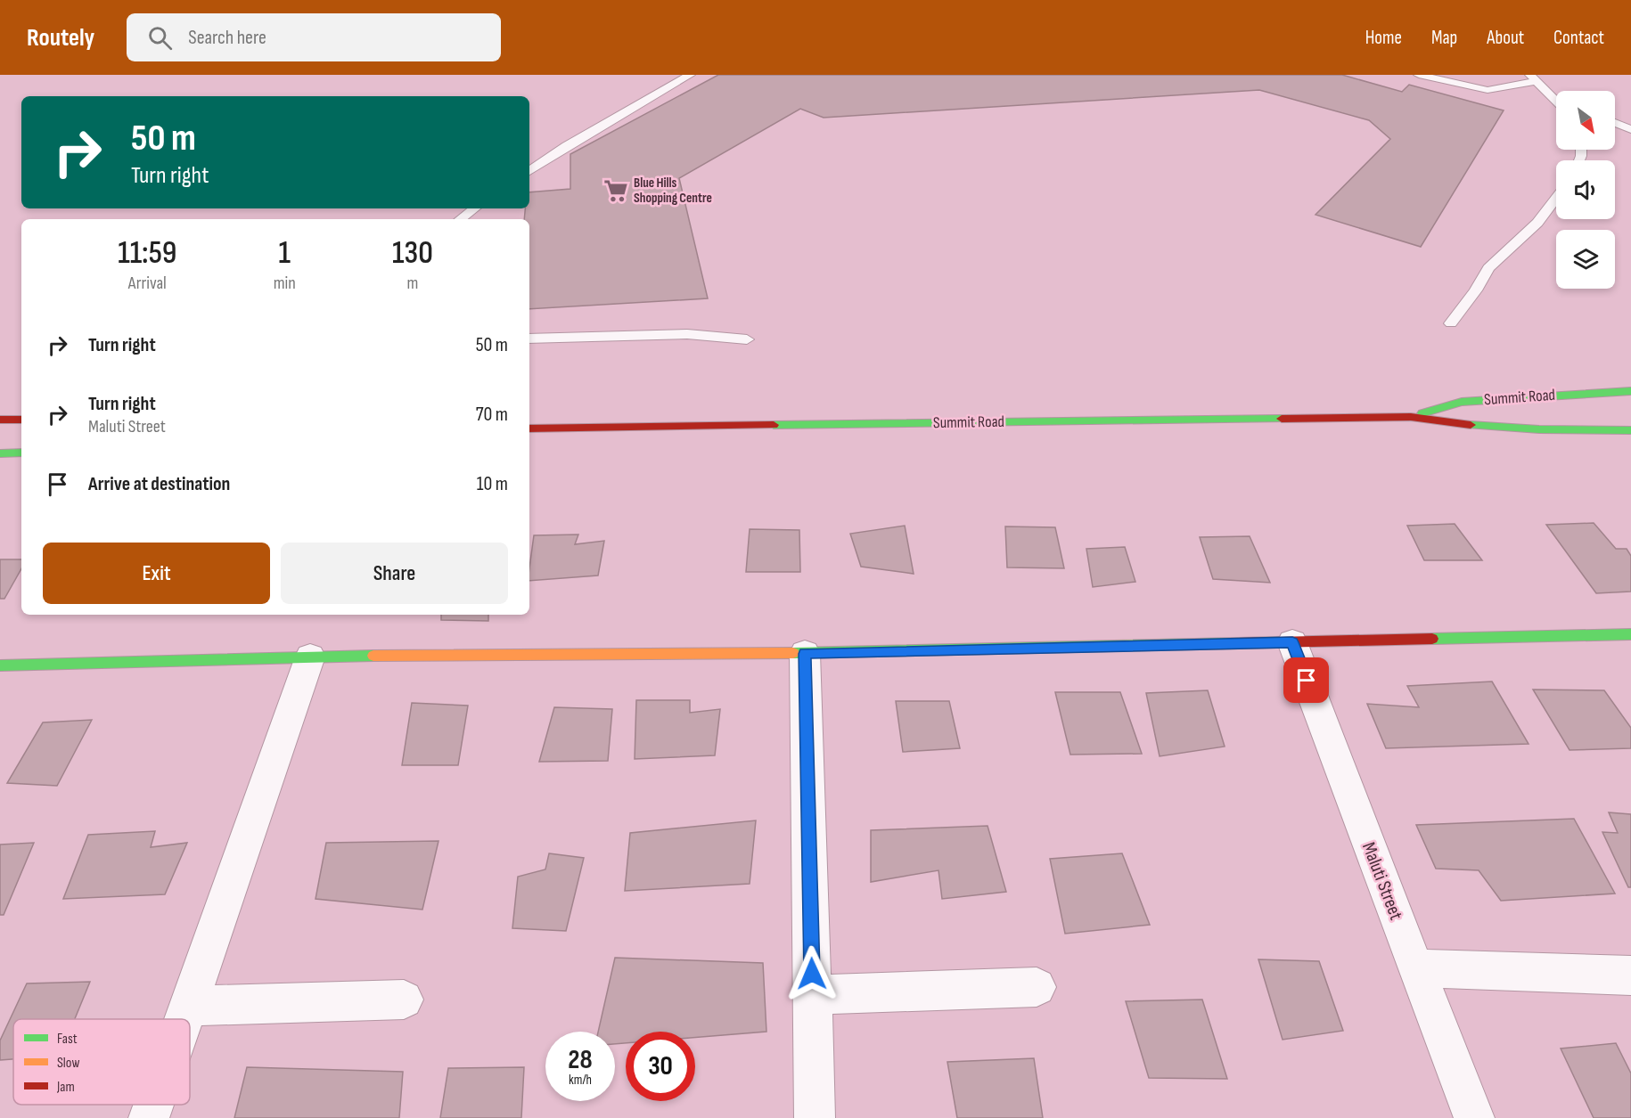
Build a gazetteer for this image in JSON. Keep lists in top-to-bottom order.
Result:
{
  "streets": {
    "main road": ["Summit Road"],
    "street": ["Maluti Street"]
  },
  "places": {
    "supermarket": ["Blue Hills Shopping Centre"]
  },
  "legend": ["Fast", "Slow", "Jam"],
  "north": "bottom right",
  "page": {
    "header": "Routely",
    "search": "Search here",
    "nav": [
      "Home",
      "Map",
      "About",
      "Contact"
    ],
    "turn": ["50 m", "Turn right"],
    "eta": [
      "11:59",
      "Arrival",
      "1",
      "min",
      "130",
      "m"
    ],
    "list": [
      {
        "name": "Turn right",
        "value": "50 m"
      },
      {
        "name": "Turn right",
        "note": "Maluti Street",
        "value": "70 m"
      },
      {
        "name": "Arrive at destination",
        "value": "10 m"
      }
    ],
    "buttons": ["Exit", "Share"],
    "speed": "28 km/h",
    "limit": "30"
  }
}
